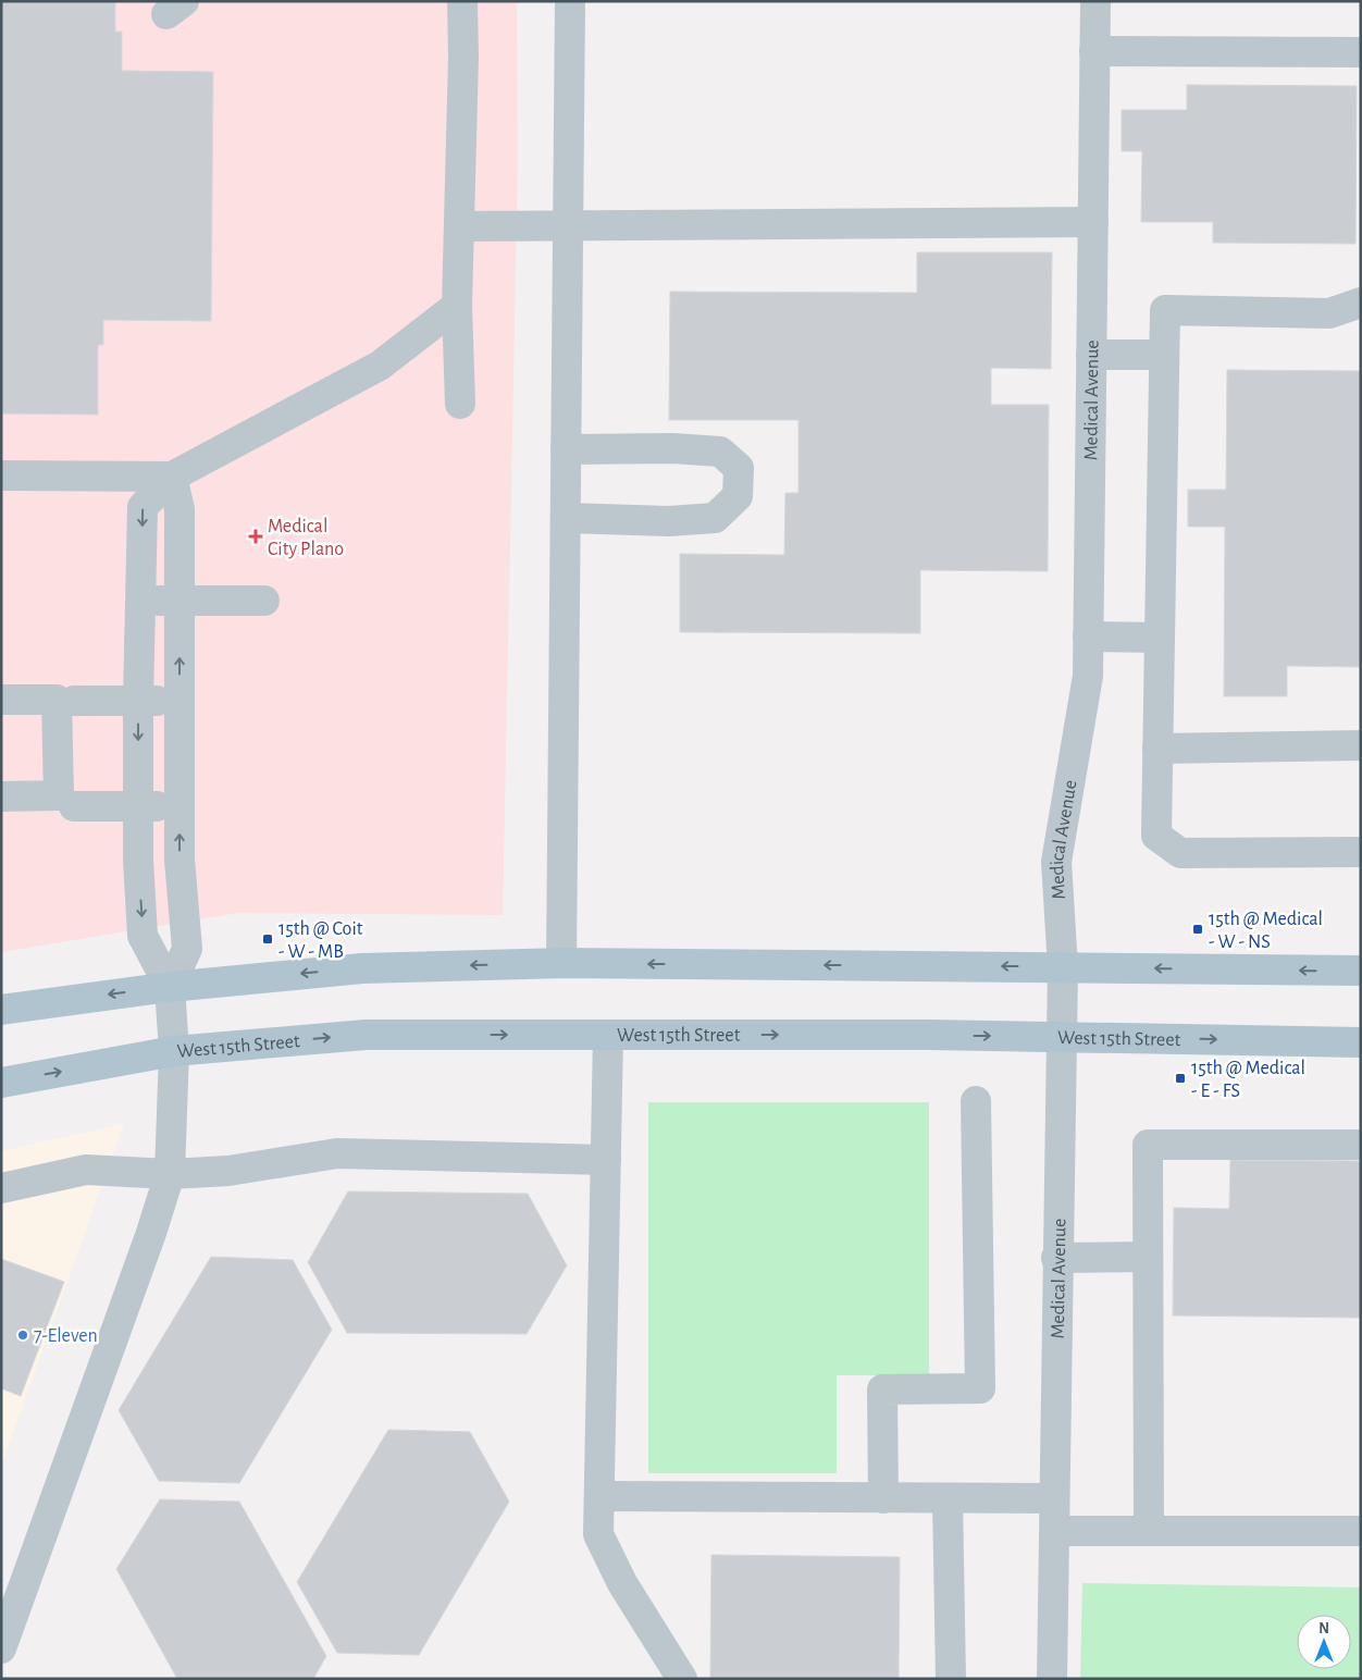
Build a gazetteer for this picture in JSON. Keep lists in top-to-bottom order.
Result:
{
  "streets": {
    "main road": ["West 15th Street"],
    "street": ["Medical Avenue"]
  },
  "crossings": [
    ["Medical Avenue", "West 15th Street"]
  ],
  "places": {
    "health": ["Medical City Plano"],
    "transit": ["15th @ Medical - W - NS", "15th @ Coit - W - MB", "15th @ Medical - E - FS"],
    "other": ["7-Eleven"]
  },
  "north": "top"
}
